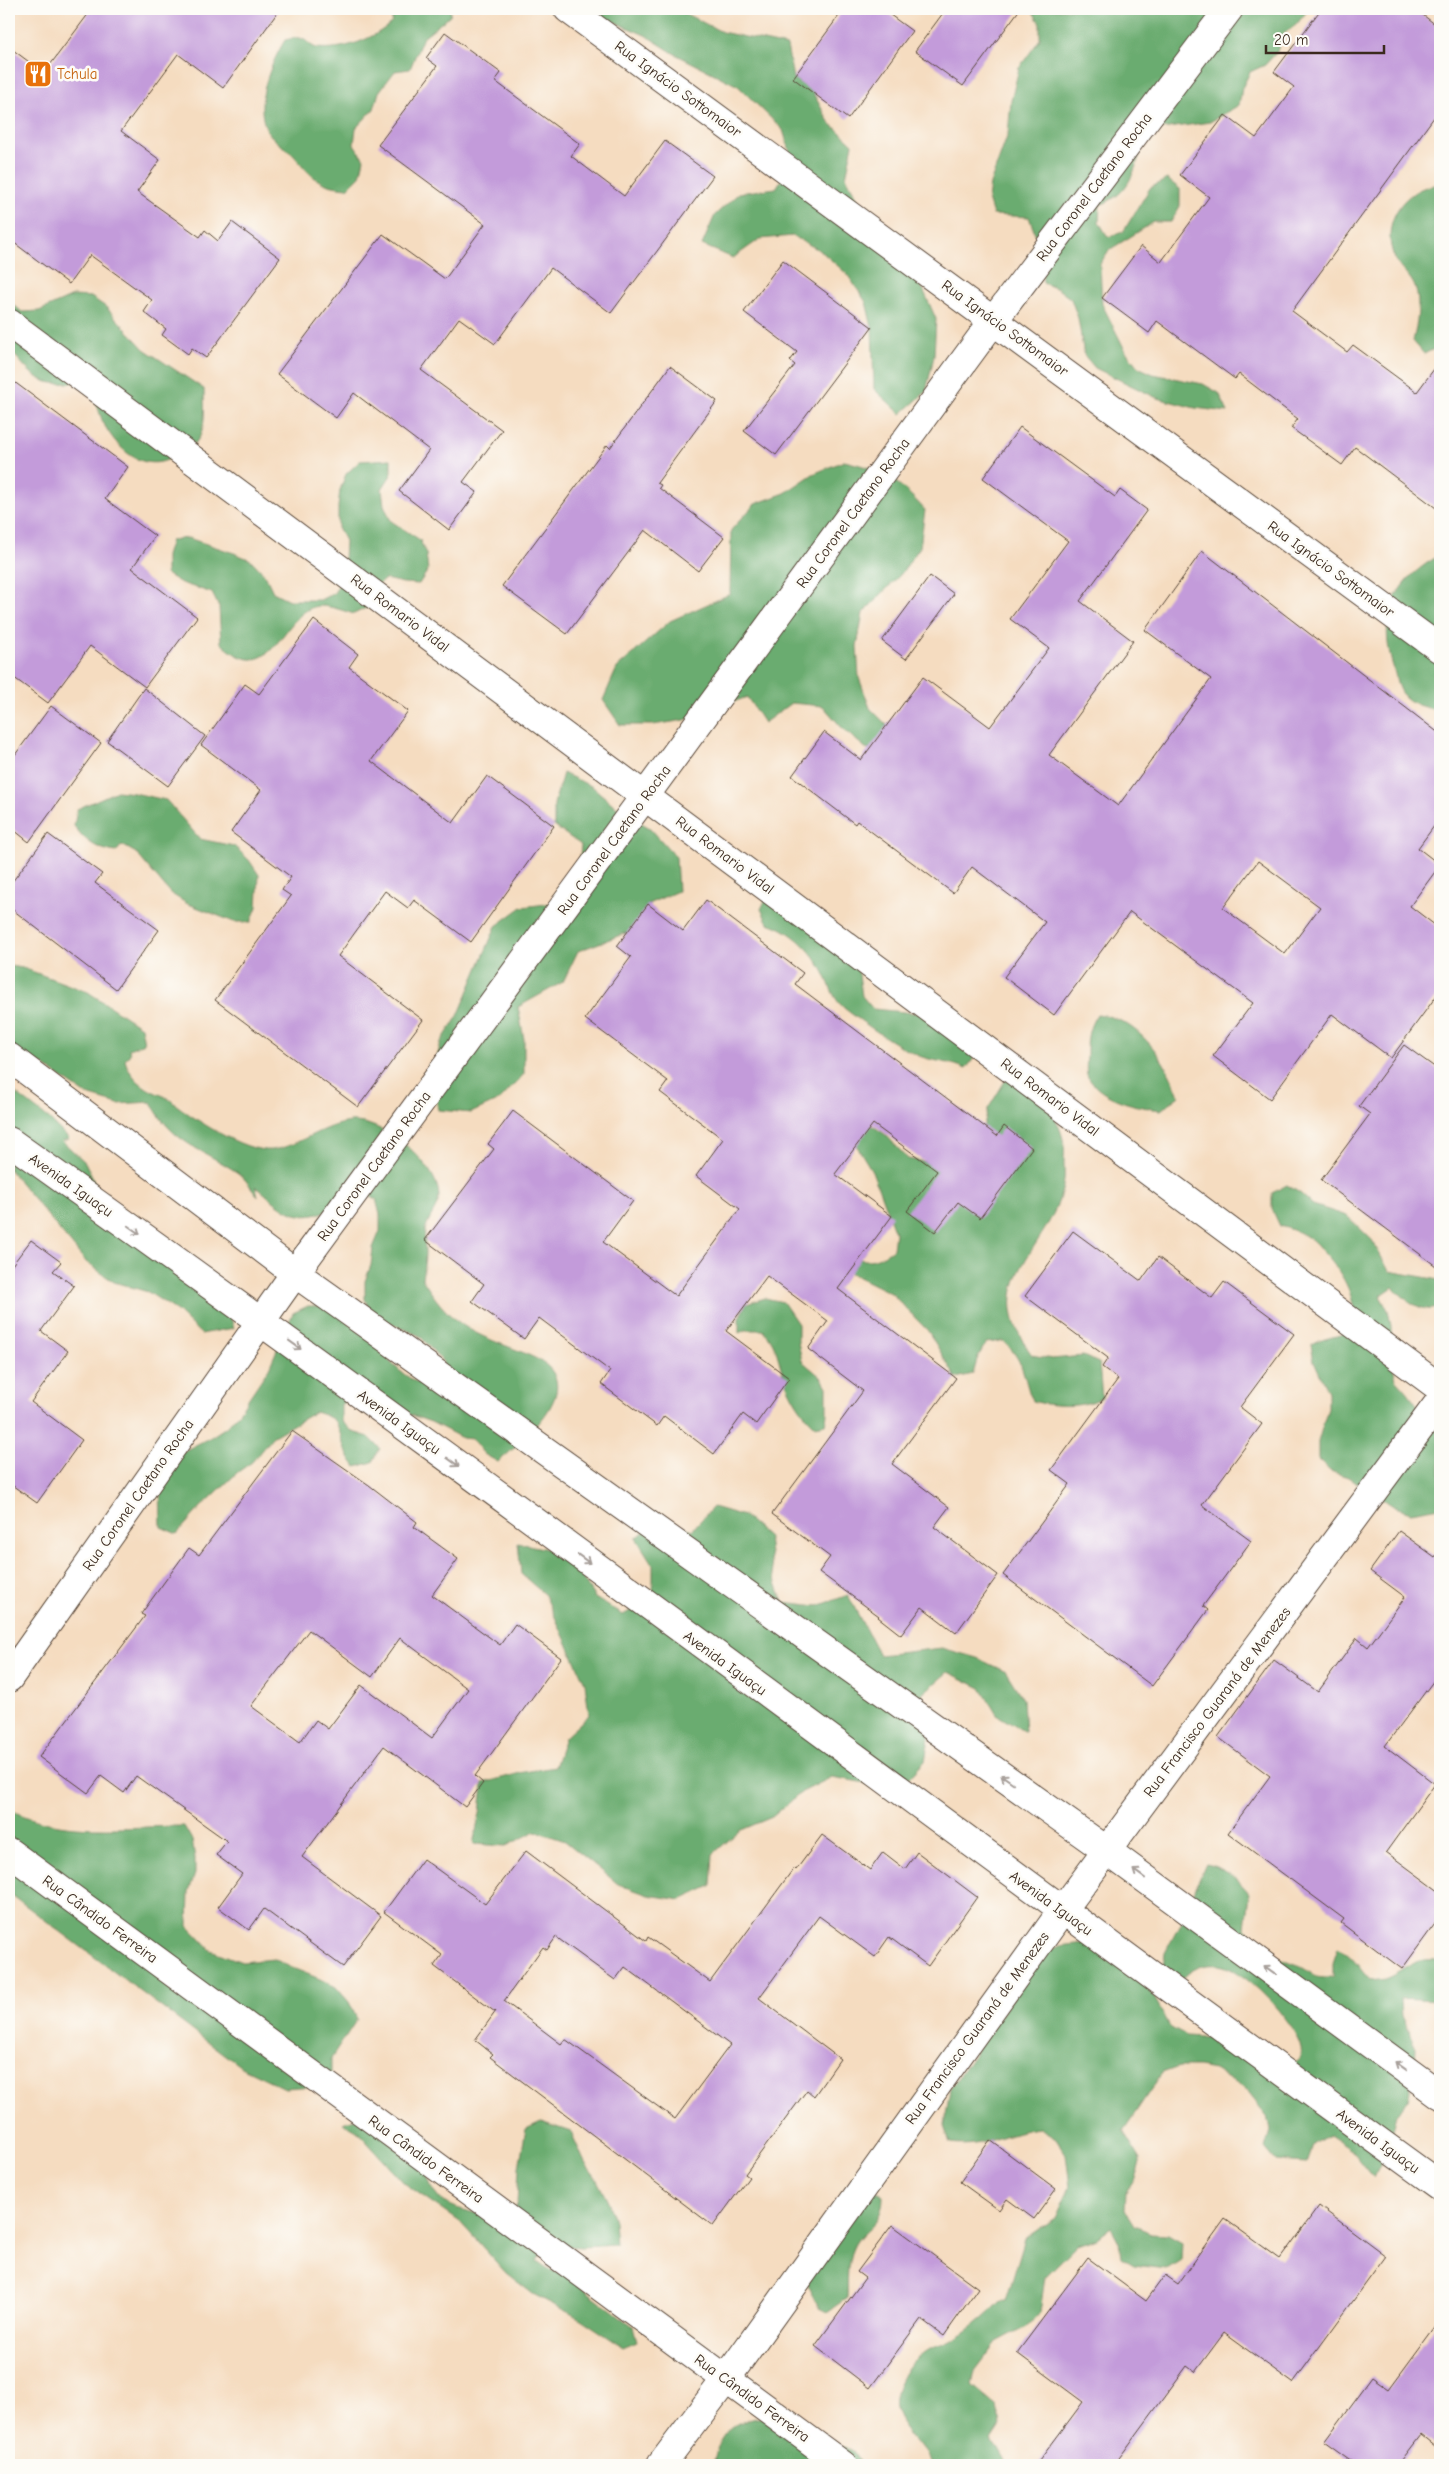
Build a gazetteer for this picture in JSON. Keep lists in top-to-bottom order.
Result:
{
  "streets": {
    "street": [
      "Rua Ignácio Sottomaior",
      "Rua Coronel Caetano Rocha",
      "Rua Romario Vidal",
      "Avenida Iguaçu",
      "Rua Francisco Guaraná de Menezes",
      "Rua Cândido Ferreira"
    ]
  },
  "crossings": [
    ["Rua Ignácio Sottomaior", "Rua Coronel Caetano Rocha"],
    ["Rua Coronel Caetano Rocha", "Rua Romario Vidal"],
    ["Rua Coronel Caetano Rocha", "Avenida Iguaçu"],
    ["Avenida Iguaçu", "Rua Francisco Guaraná de Menezes"],
    ["Rua Francisco Guaraná de Menezes", "Rua Cândido Ferreira"]
  ],
  "places": {
    "restaurant": ["Tchula"]
  },
  "scale_bar": "20 m"
}
